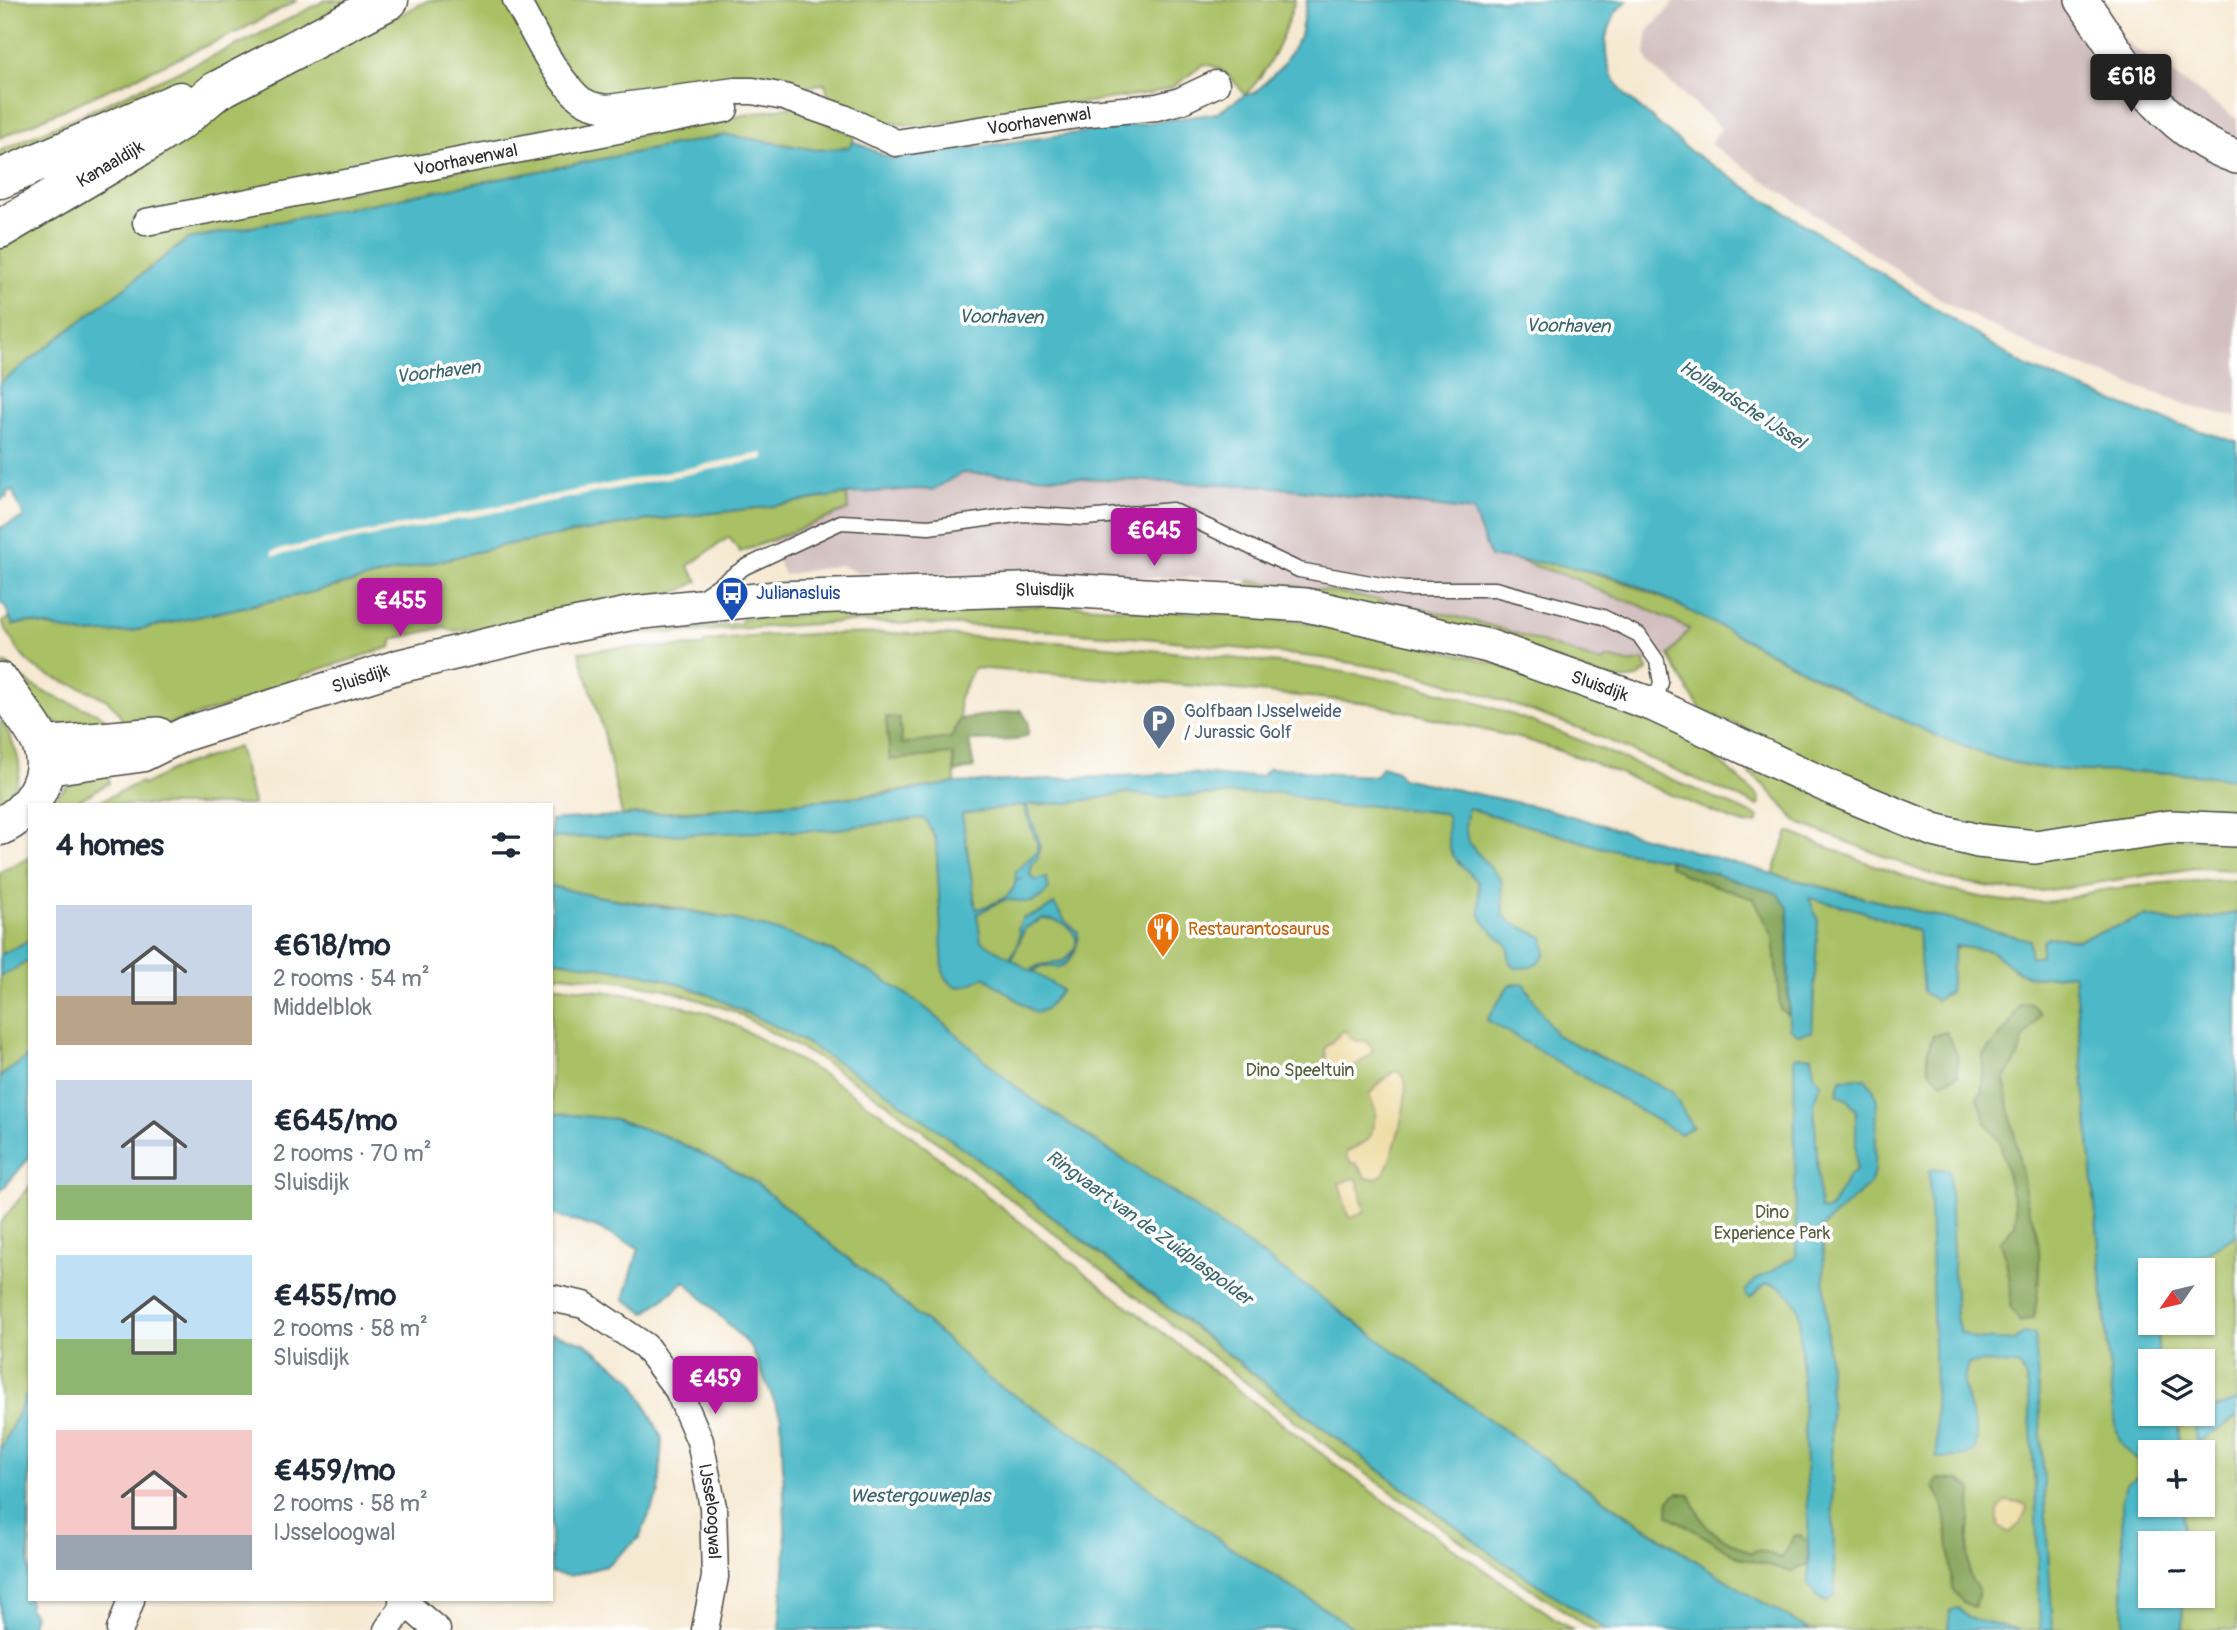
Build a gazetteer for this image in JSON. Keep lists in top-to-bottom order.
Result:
{
  "streets": {
    "main road": ["Kanaaldijk"],
    "street": ["Voorhavenwal", "Sluisdijk", "IJsseloogwal"]
  },
  "water": [
    "Voorhaven",
    "Hollandsche IJssel",
    "Ringvaart van de Zuidplaspolder",
    "Westergouweplas"
  ],
  "parks": ["Dino Speeltuin", "Dino Experience Park"],
  "places": {
    "bus stop": ["Julianasluis"],
    "parking": ["Golfbaan IJsselweide / Jurassic Golf"],
    "restaurant": ["Restaurantosaurus"]
  },
  "north": "bottom left",
  "page": {
    "price": [
      "€618",
      "€645",
      "€455",
      "€459"
    ],
    "heading": "4 homes",
    "list": [
      {
        "name": "€618/mo",
        "note": "2 rooms · 54 m² · Middelblok"
      },
      {
        "name": "€645/mo",
        "note": "2 rooms · 70 m² · Sluisdijk"
      },
      {
        "name": "€455/mo",
        "note": "2 rooms · 58 m² · Sluisdijk"
      },
      {
        "name": "€459/mo",
        "note": "2 rooms · 58 m² · IJsseloogwal"
      }
    ],
    "map_buttons": ["+", "−"]
  }
}
